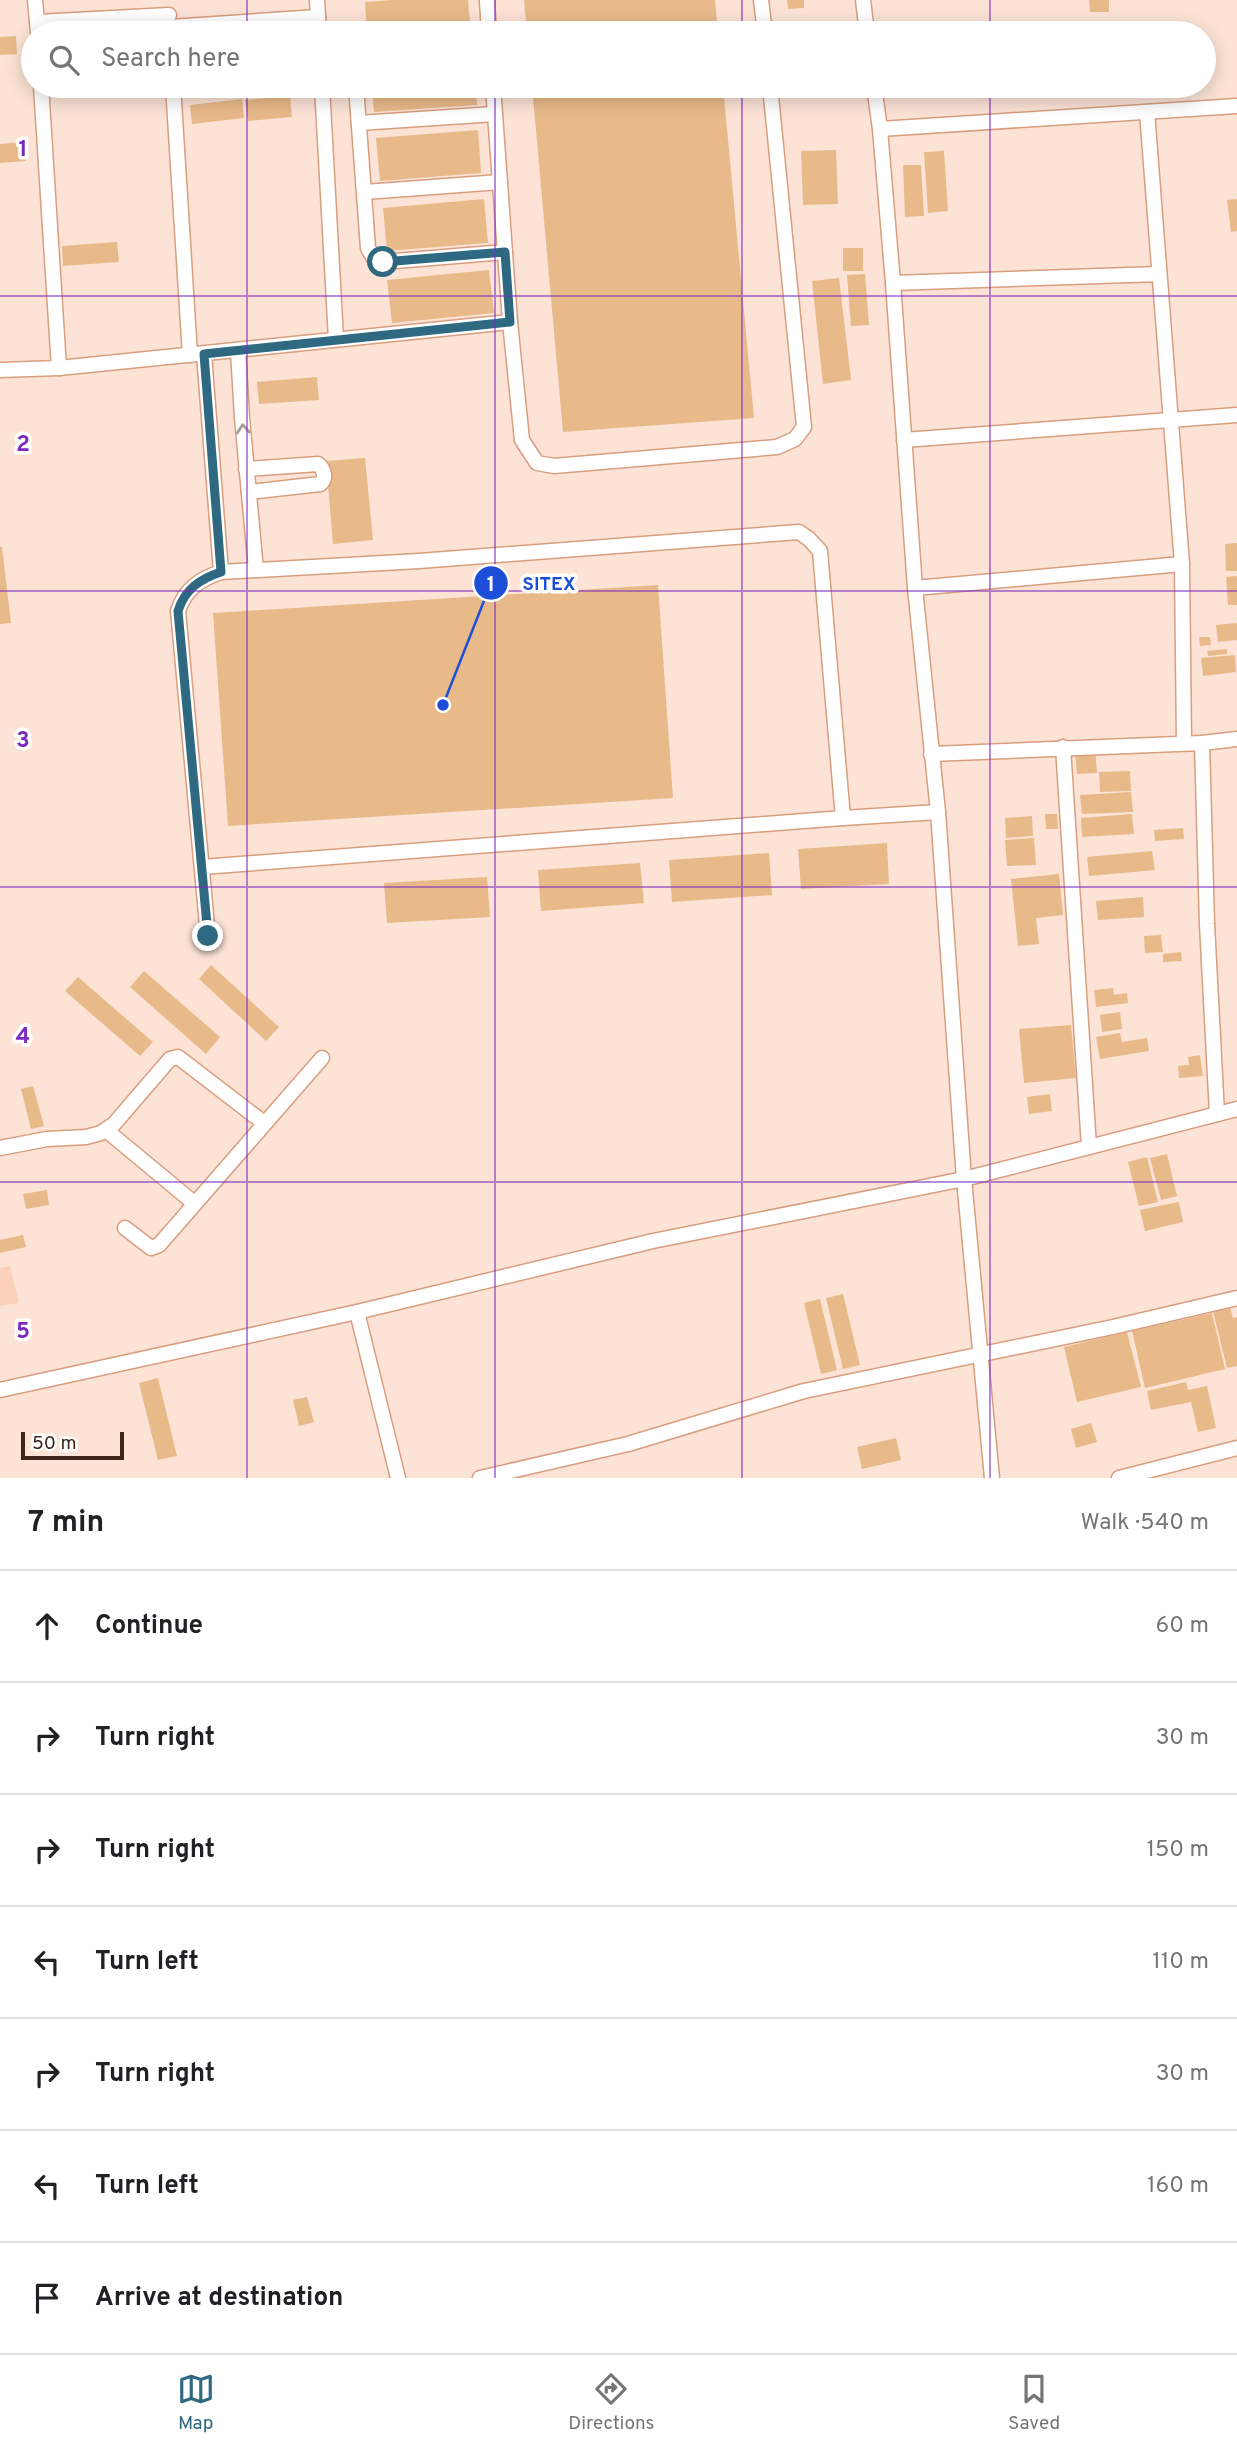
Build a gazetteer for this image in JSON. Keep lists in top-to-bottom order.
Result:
{
  "places": ["SITEX"],
  "scale_bar": "50 m",
  "page": {
    "search": "Search here",
    "scale": "50 m",
    "heading": ["7 min", "Walk · 540 m"],
    "list": [
      ["Continue", "60 m"],
      ["Turn right", "30 m"],
      ["Turn right", "150 m"],
      ["Turn left", "110 m"],
      ["Turn right", "30 m"],
      ["Turn left", "160 m"],
      "Arrive at destination"
    ],
    "nav": ["Map", "Directions", "Saved"]
  },
  "grid": {
    "rows": [
      "1",
      "2",
      "3",
      "4",
      "5"
    ]
  }
}
